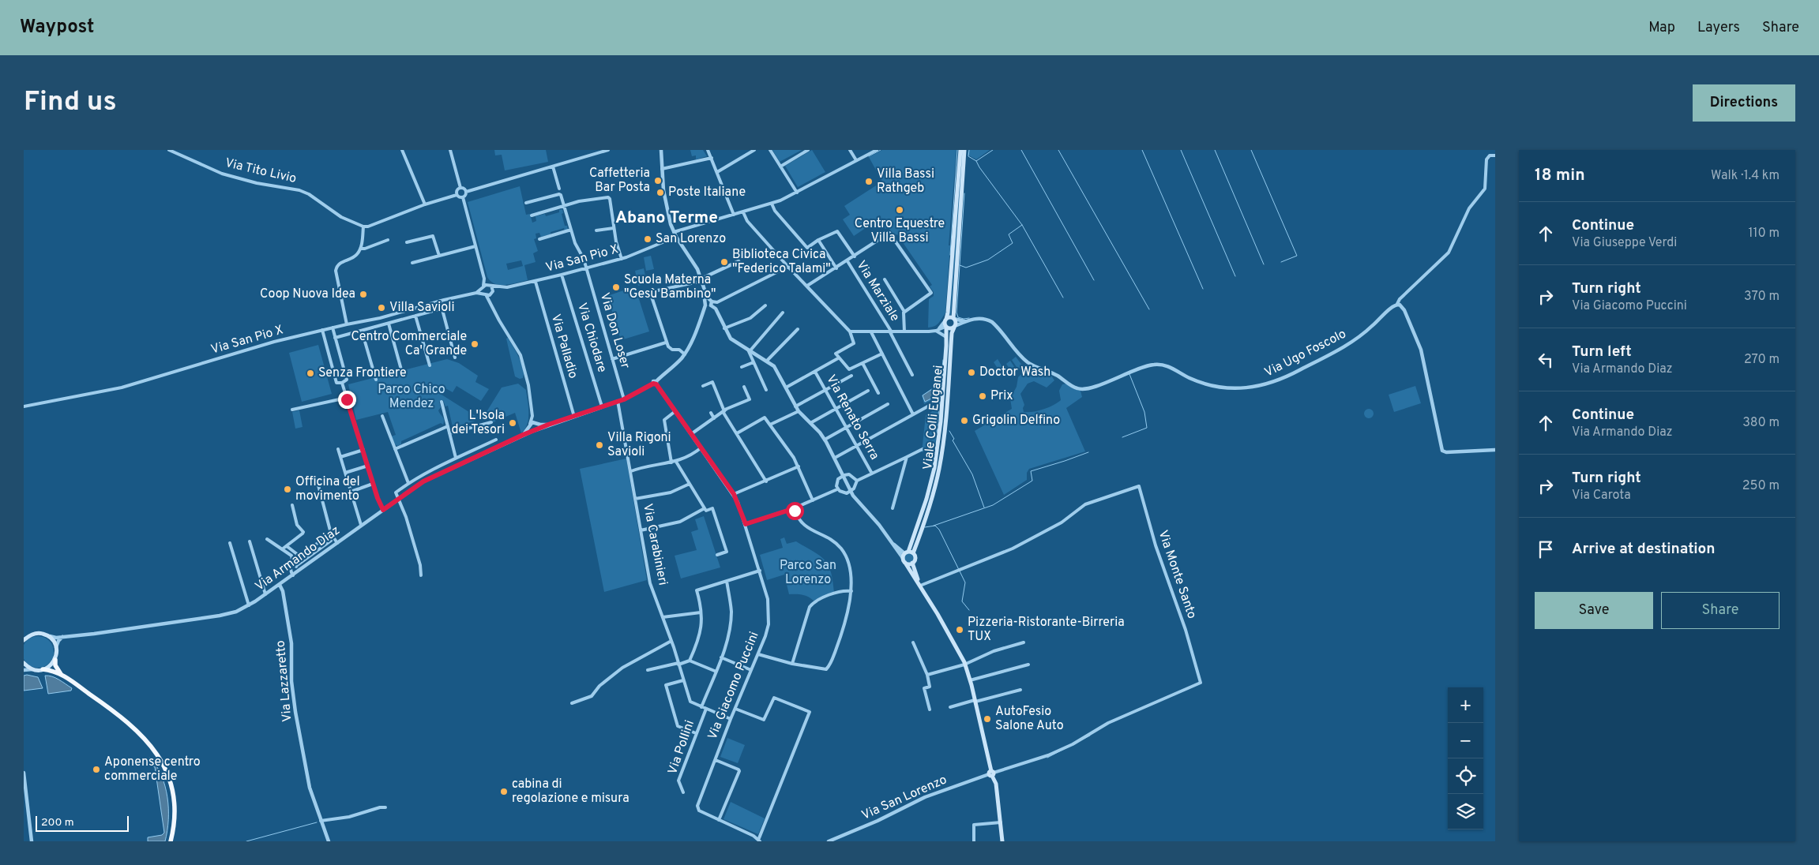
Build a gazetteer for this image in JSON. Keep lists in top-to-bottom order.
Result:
{
  "streets": {
    "main road": ["Viale Colli Euganei"],
    "street": [
      "Via Tito Livio",
      "Via San Pio X",
      "Via Marziale",
      "Via Don Loser",
      "Via Chiodare",
      "Via Palladio",
      "Via Ugo Foscolo",
      "Via Renato Serra",
      "Via Carabinieri",
      "Via Armando Diaz",
      "Via Monte Santo",
      "Via Lazzaretto",
      "Via Giacomo Puccini",
      "Via Pollini",
      "Via San Lorenzo"
    ]
  },
  "crossings": [
    ["Via San Pio X", "Via Don Loser"],
    ["Via San Pio X", "Via Chiodare"],
    ["Via San Pio X", "Via Palladio"],
    ["Via Don Loser", "Via Armando Diaz"],
    ["Via Chiodare", "Via Armando Diaz"],
    ["Via Palladio", "Via Armando Diaz"],
    ["Via Ugo Foscolo", "Viale Colli Euganei"],
    ["Via Carabinieri", "Via Armando Diaz"],
    ["Via Armando Diaz", "Via Lazzaretto"],
    ["Via Armando Diaz", "Via Giacomo Puccini"],
    ["Via Monte Santo", "Via San Lorenzo"]
  ],
  "districts": ["Abano Terme"],
  "parks": ["Parco Chico Mendez", "Parco San Lorenzo"],
  "places": [
    "Caffetteria Bar Posta",
    "Villa Bassi Rathgeb",
    "Poste Italiane",
    "Centro Equestre Villa Bassi",
    "San Lorenzo",
    "Biblioteca Civica \"Federico Talami\"",
    "Scuola Materna \"Gesù Bambino\"",
    "Coop Nuova Idea",
    "Villa Savioli",
    "Centro Commerciale Ca' Grande",
    "Doctor Wash",
    "Senza Frontiere",
    "Prix",
    "Grigolin Delfino",
    "L'Isola dei Tesori",
    "Villa Rigoni Savioli",
    "Officina del movimento",
    "Pizzeria-Ristorante-Birreria TUX",
    "AutoFesio Salone Auto",
    "Aponense centro commerciale",
    "cabina di regolazione e misura"
  ],
  "scale_bar": "200 m",
  "page": {
    "header": "Waypost",
    "nav": ["Map", "Layers", "Share"],
    "buttons": [
      "Directions",
      ["Save", "Share"]
    ],
    "title": "Find us",
    "heading": ["18 min", "Walk · 1.4 km"],
    "list": [
      ["Continue", "Via Giuseppe Verdi", "110 m"],
      ["Turn right", "Via Giacomo Puccini", "370 m"],
      ["Turn left", "Via Armando Diaz", "270 m"],
      ["Continue", "Via Armando Diaz", "380 m"],
      ["Turn right", "Via Carota", "250 m"],
      "Arrive at destination"
    ],
    "map_buttons": ["+", "−"],
    "scale": "200 m"
  }
}
